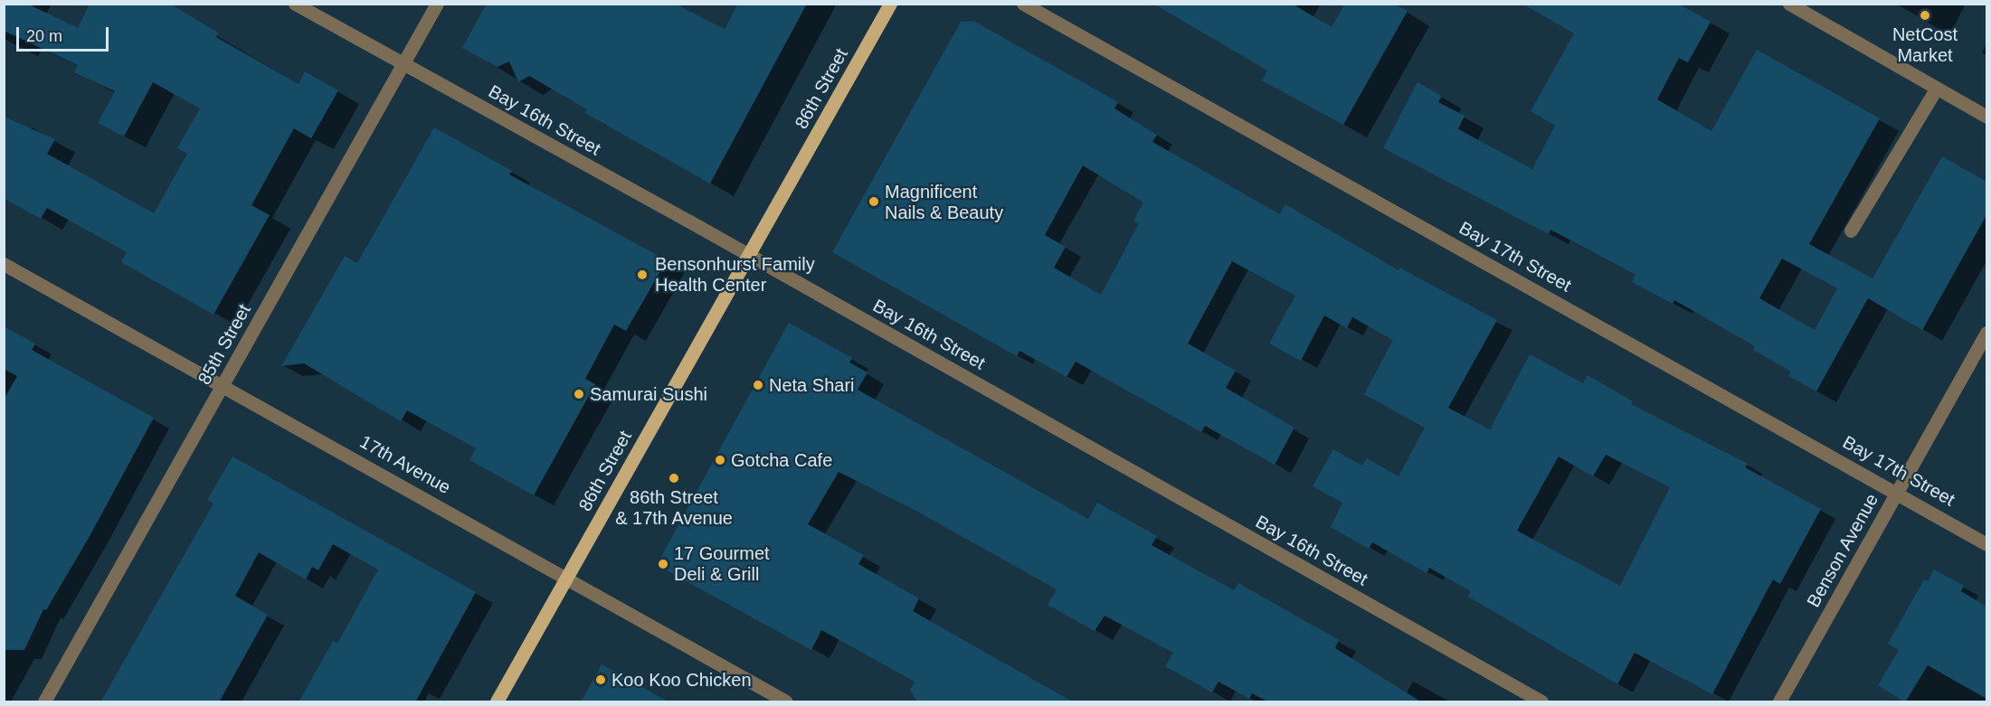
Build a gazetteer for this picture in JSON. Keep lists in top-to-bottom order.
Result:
{
  "streets": {
    "main road": ["86th Street"],
    "street": [
      "Bay 16th Street",
      "Bay 17th Street",
      "85th Street",
      "17th Avenue",
      "Benson Avenue"
    ]
  },
  "crossings": [
    ["86th Street", "Bay 16th Street"],
    ["86th Street", "17th Avenue"],
    ["Bay 16th Street", "85th Street"],
    ["Bay 17th Street", "Benson Avenue"],
    ["85th Street", "17th Avenue"]
  ],
  "places": [
    "NetCost Market",
    "Magnificent Nails & Beauty",
    "Bensonhurst Family Health Center",
    "Neta Shari",
    "Samurai Sushi",
    "Gotcha Cafe",
    "86th Street & 17th Avenue",
    "17 Gourmet Deli & Grill",
    "Koo Koo Chicken"
  ],
  "scale_bar": "20 m"
}
